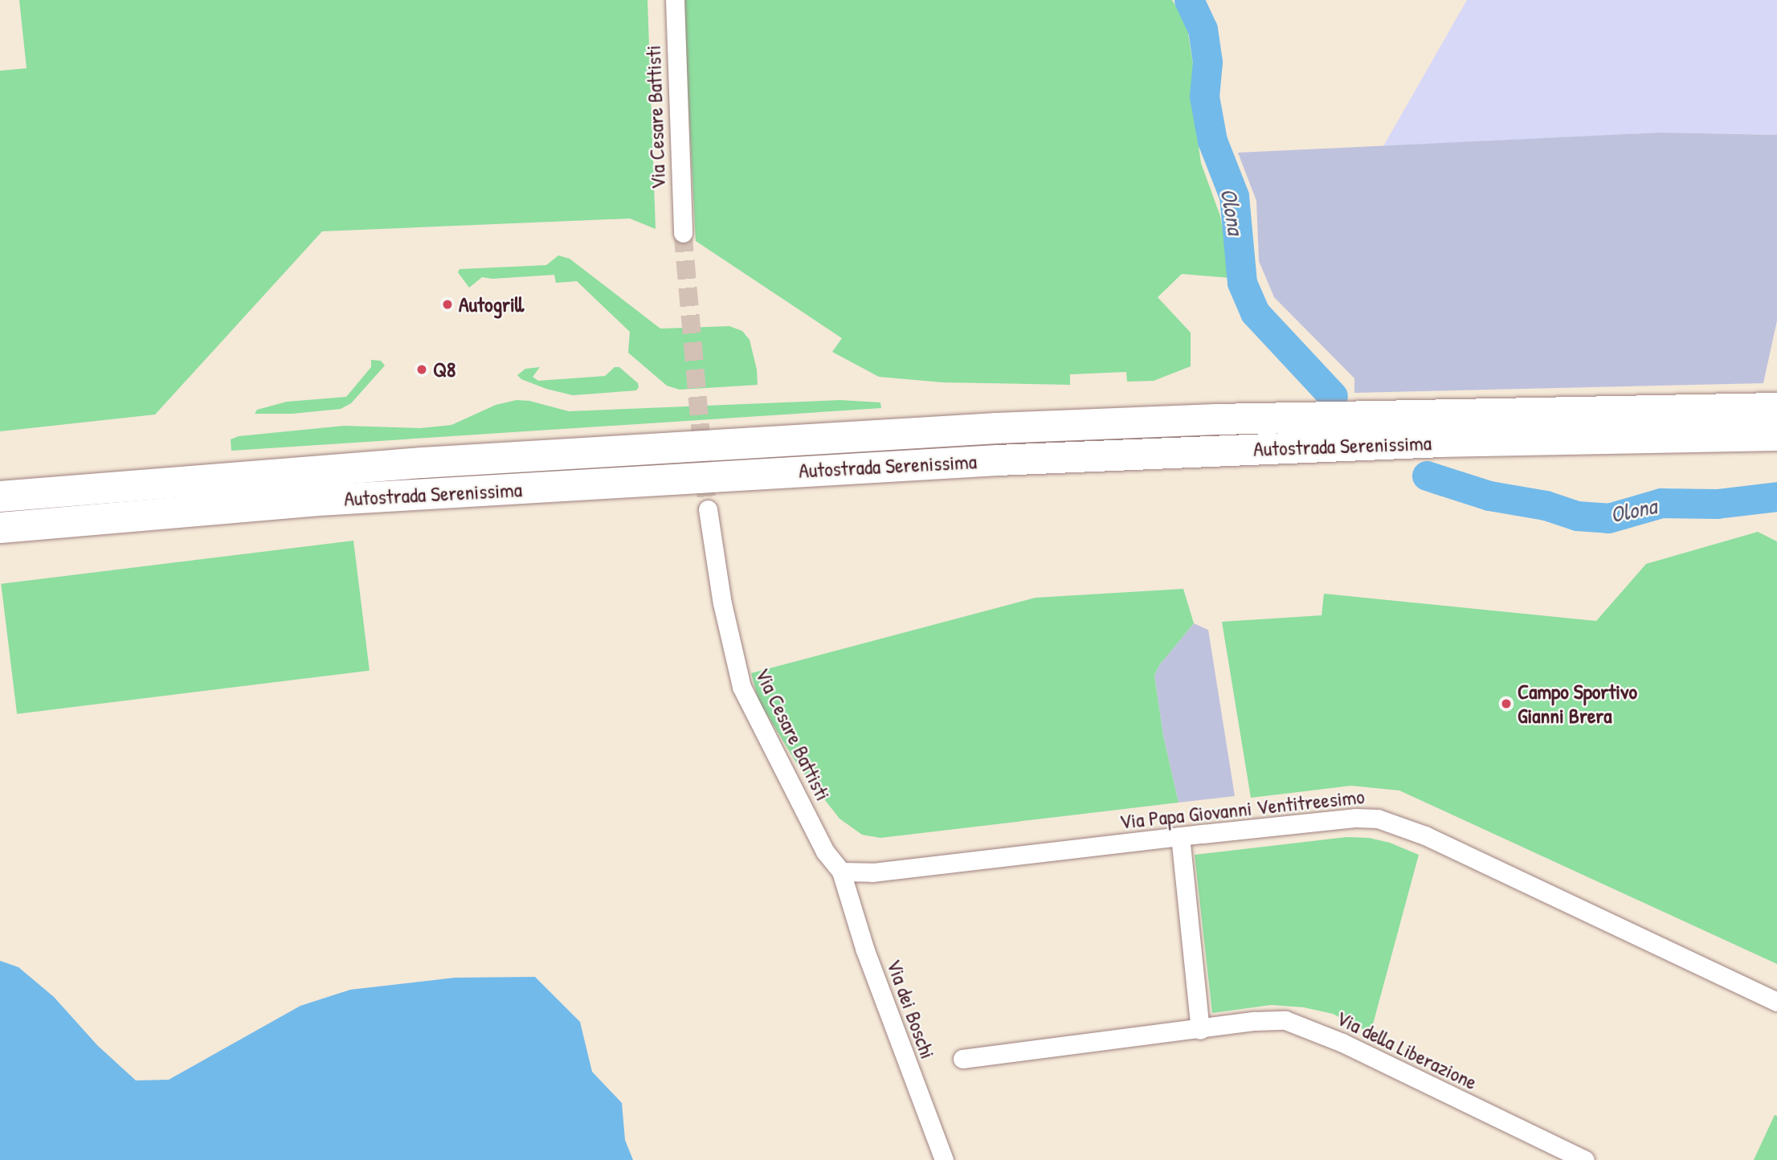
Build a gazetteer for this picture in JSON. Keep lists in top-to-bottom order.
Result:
{
  "streets": {
    "highway": ["Autostrada Serenissima"],
    "street": [
      "Via Cesare Battisti",
      "Via Papa Giovanni Ventitreesimo",
      "Via dei Boschi",
      "Via della Liberazione"
    ]
  },
  "crossings": [
    ["Via Cesare Battisti", "Via Papa Giovanni Ventitreesimo"],
    ["Via Cesare Battisti", "Via dei Boschi"],
    ["Via Papa Giovanni Ventitreesimo", "Via dei Boschi"]
  ],
  "water": ["Olona"],
  "places": ["Autogrill", "Q8", "Campo Sportivo Gianni Brera"]
}
